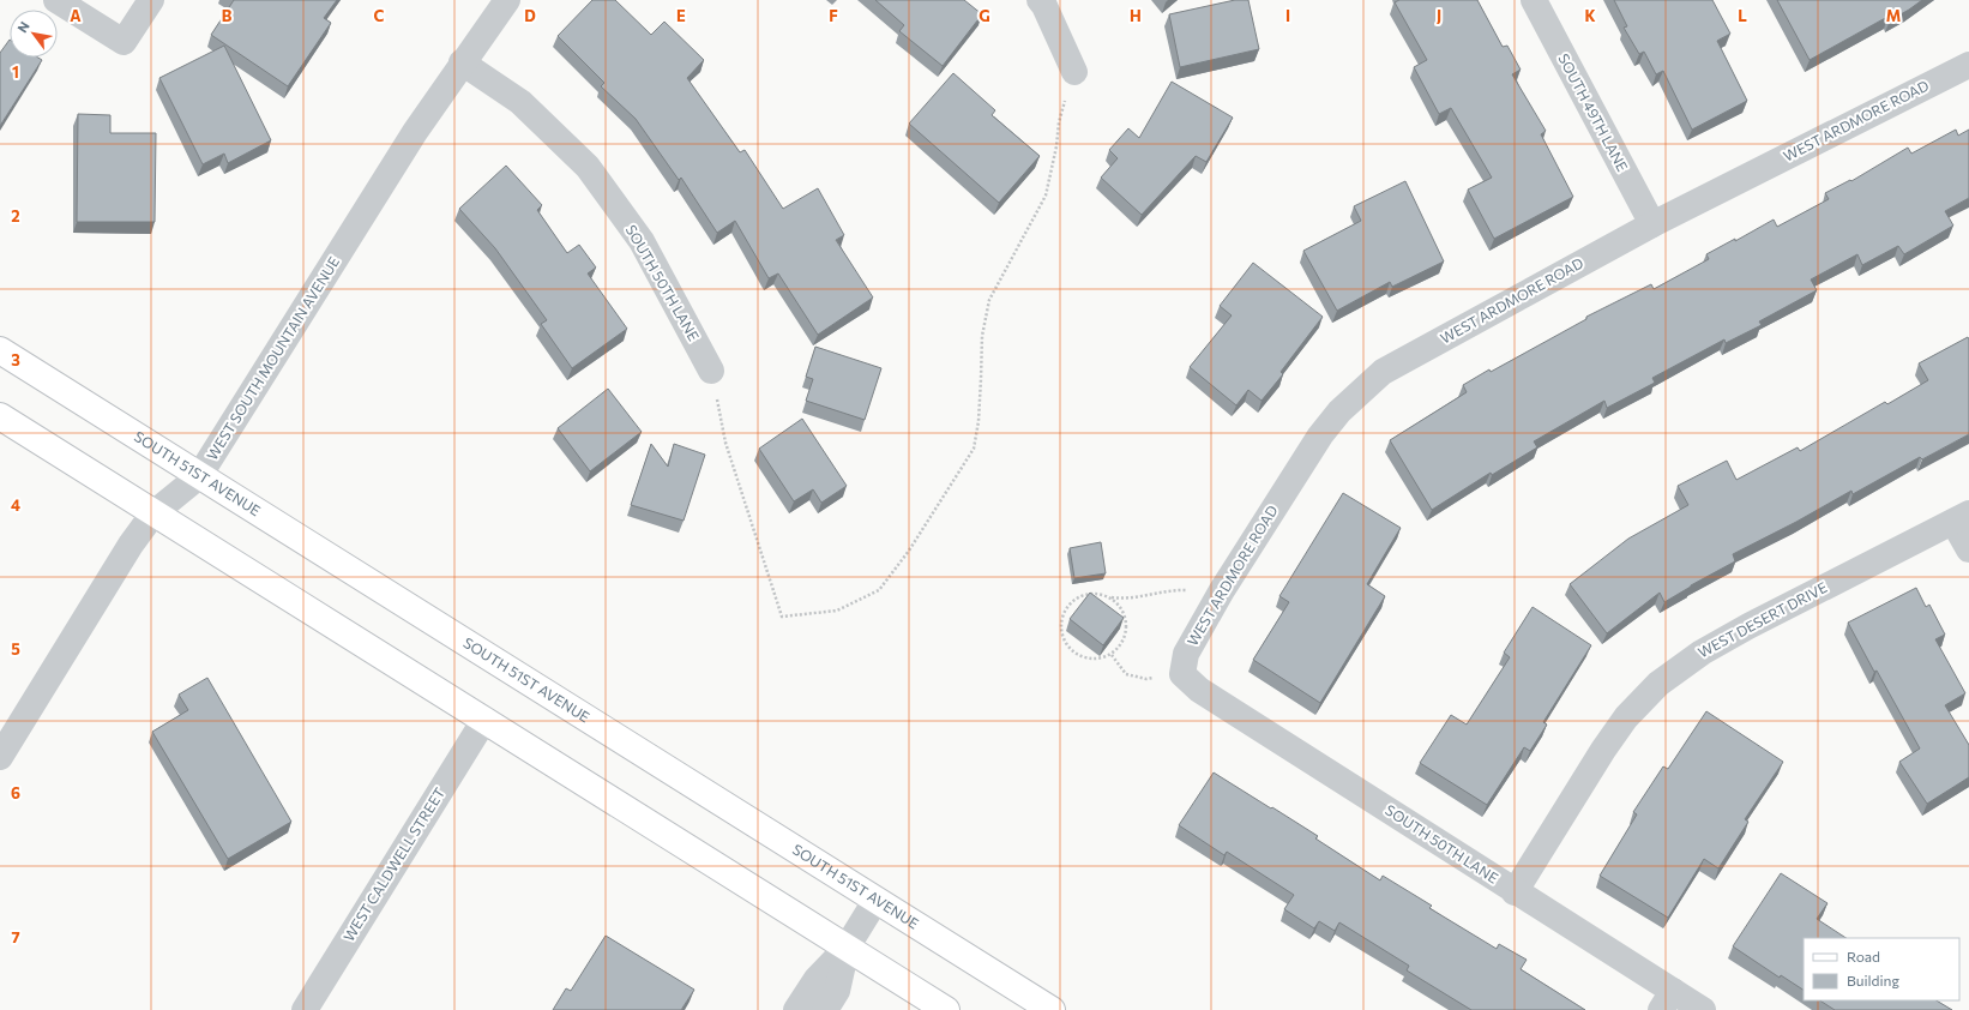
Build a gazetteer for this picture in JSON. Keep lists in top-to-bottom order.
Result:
{
  "streets": {
    "main road": ["SOUTH 51ST AVENUE"],
    "street": [
      "SOUTH 49TH LANE",
      "WEST ARDMORE ROAD",
      "SOUTH 50TH LANE",
      "WEST SOUTH MOUNTAIN AVENUE",
      "WEST DESERT DRIVE",
      "WEST CALDWELL STREET"
    ]
  },
  "crossings": [
    ["SOUTH 49TH LANE", "WEST ARDMORE ROAD"],
    ["WEST ARDMORE ROAD", "SOUTH 50TH LANE"],
    ["SOUTH 50TH LANE", "WEST SOUTH MOUNTAIN AVENUE"],
    ["SOUTH 50TH LANE", "WEST DESERT DRIVE"],
    ["WEST SOUTH MOUNTAIN AVENUE", "SOUTH 51ST AVENUE"]
  ],
  "legend": ["Road", "Building"],
  "north": "top left",
  "grid": {
    "columns": [
      "A",
      "B",
      "C",
      "D",
      "E",
      "F",
      "G",
      "H",
      "I",
      "J",
      "K",
      "L",
      "M"
    ],
    "rows": [
      "1",
      "2",
      "3",
      "4",
      "5",
      "6",
      "7"
    ]
  }
}
